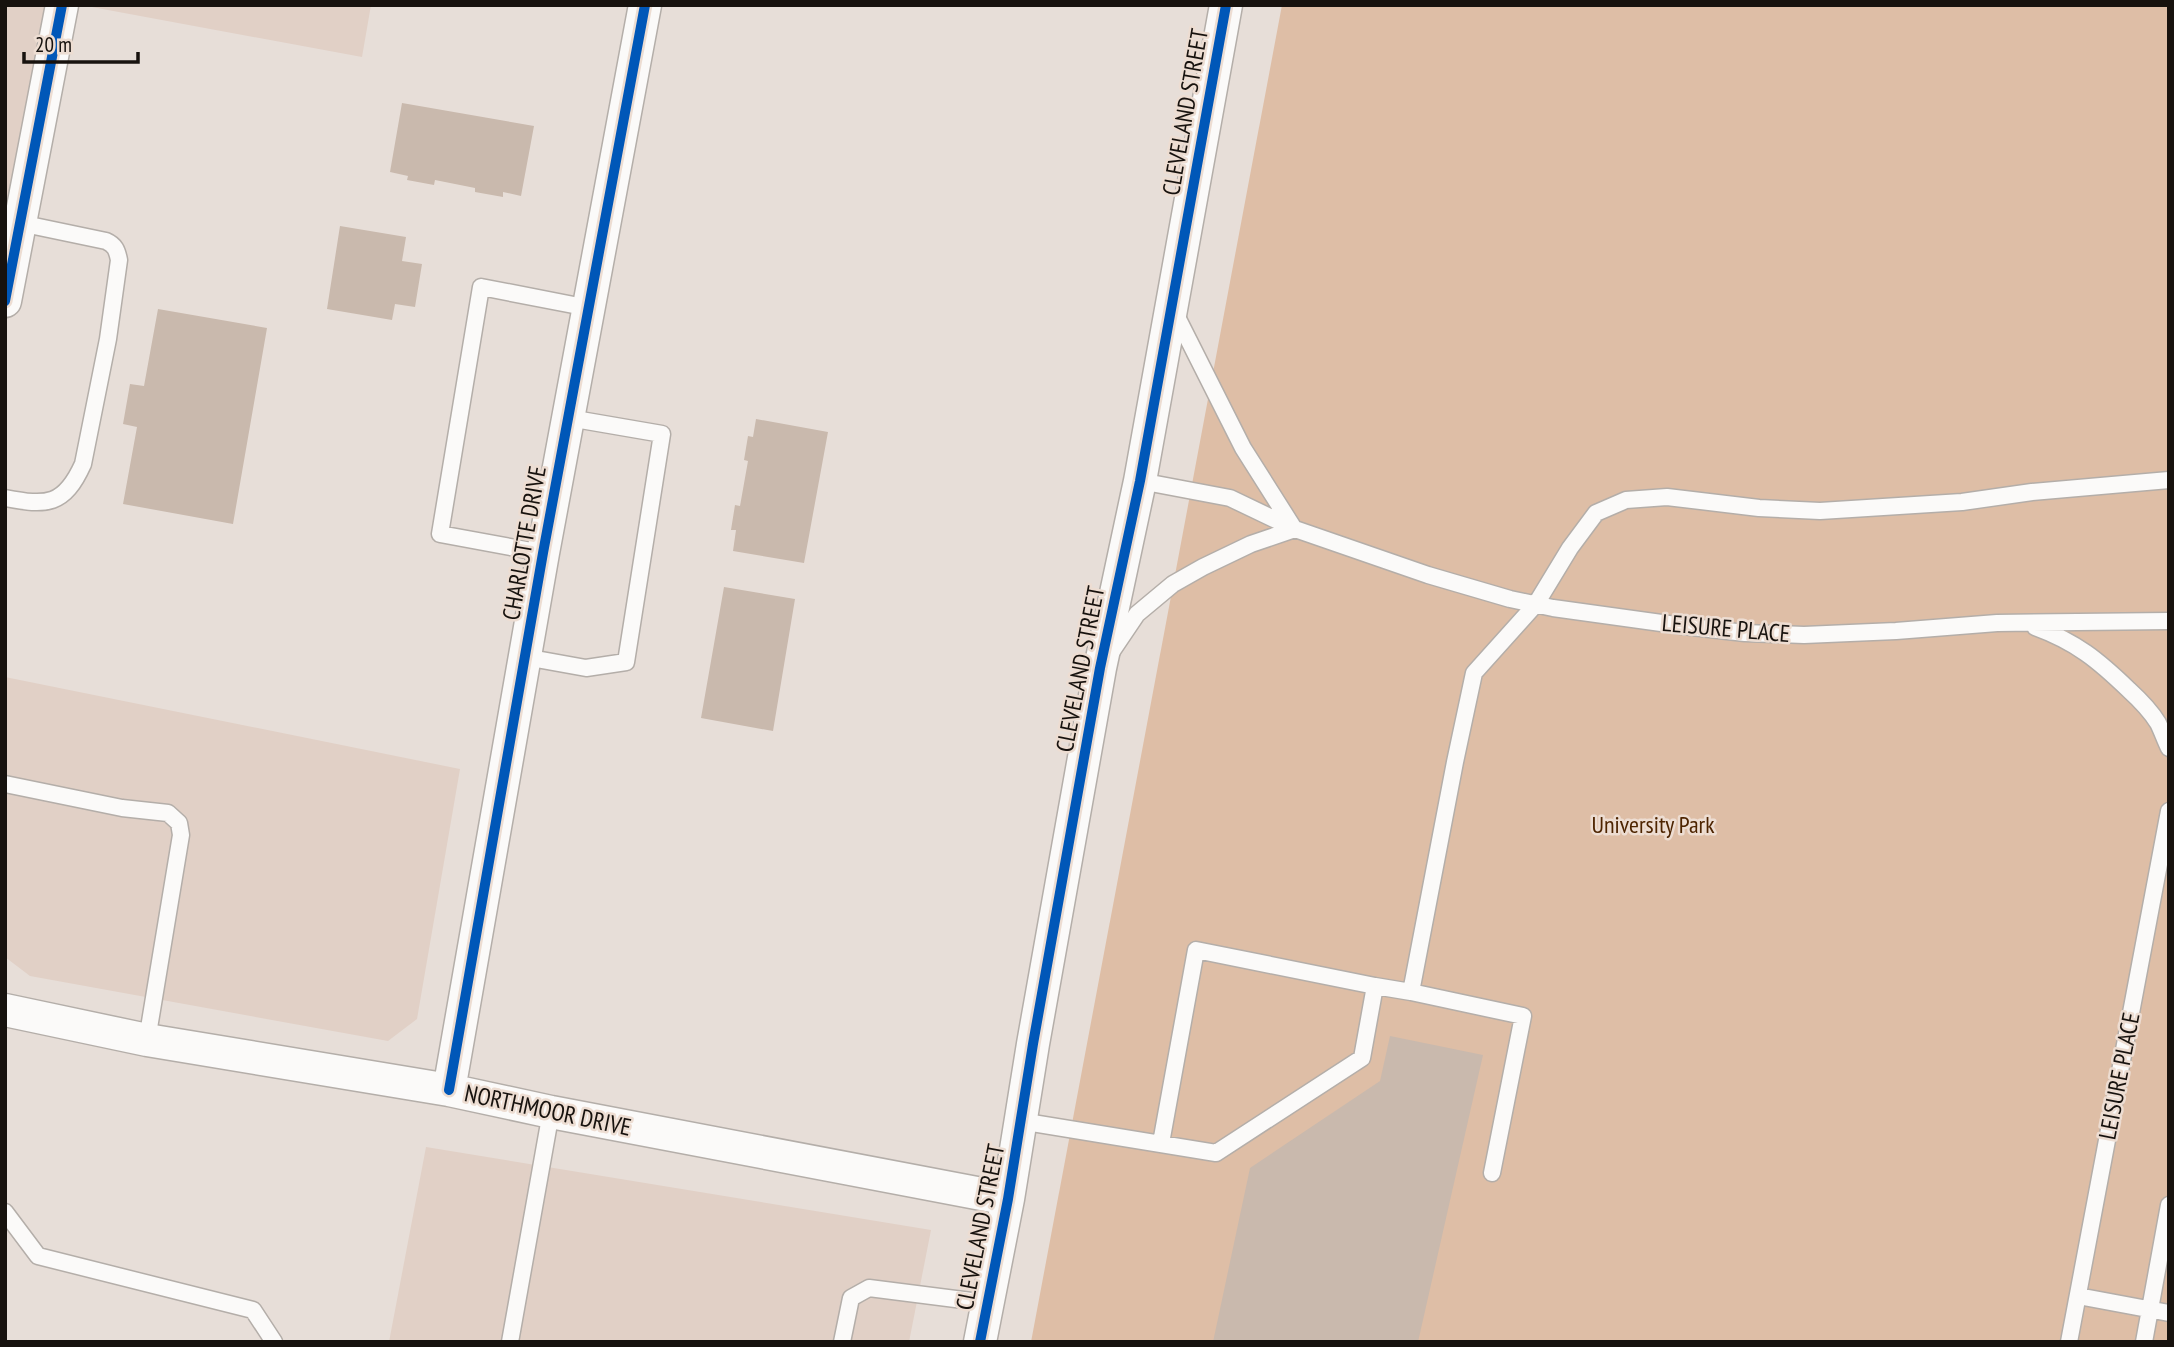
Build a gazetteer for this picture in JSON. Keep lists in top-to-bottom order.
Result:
{
  "streets": {
    "street": ["CLEVELAND STREET", "CHARLOTTE DRIVE", "NORTHMOOR DRIVE"],
    "lane": ["LEISURE PLACE"]
  },
  "crossings": [
    ["CLEVELAND STREET", "LEISURE PLACE"],
    ["CLEVELAND STREET", "NORTHMOOR DRIVE"],
    ["CHARLOTTE DRIVE", "NORTHMOOR DRIVE"]
  ],
  "parks": ["University Park"],
  "scale_bar": "20 m"
}
